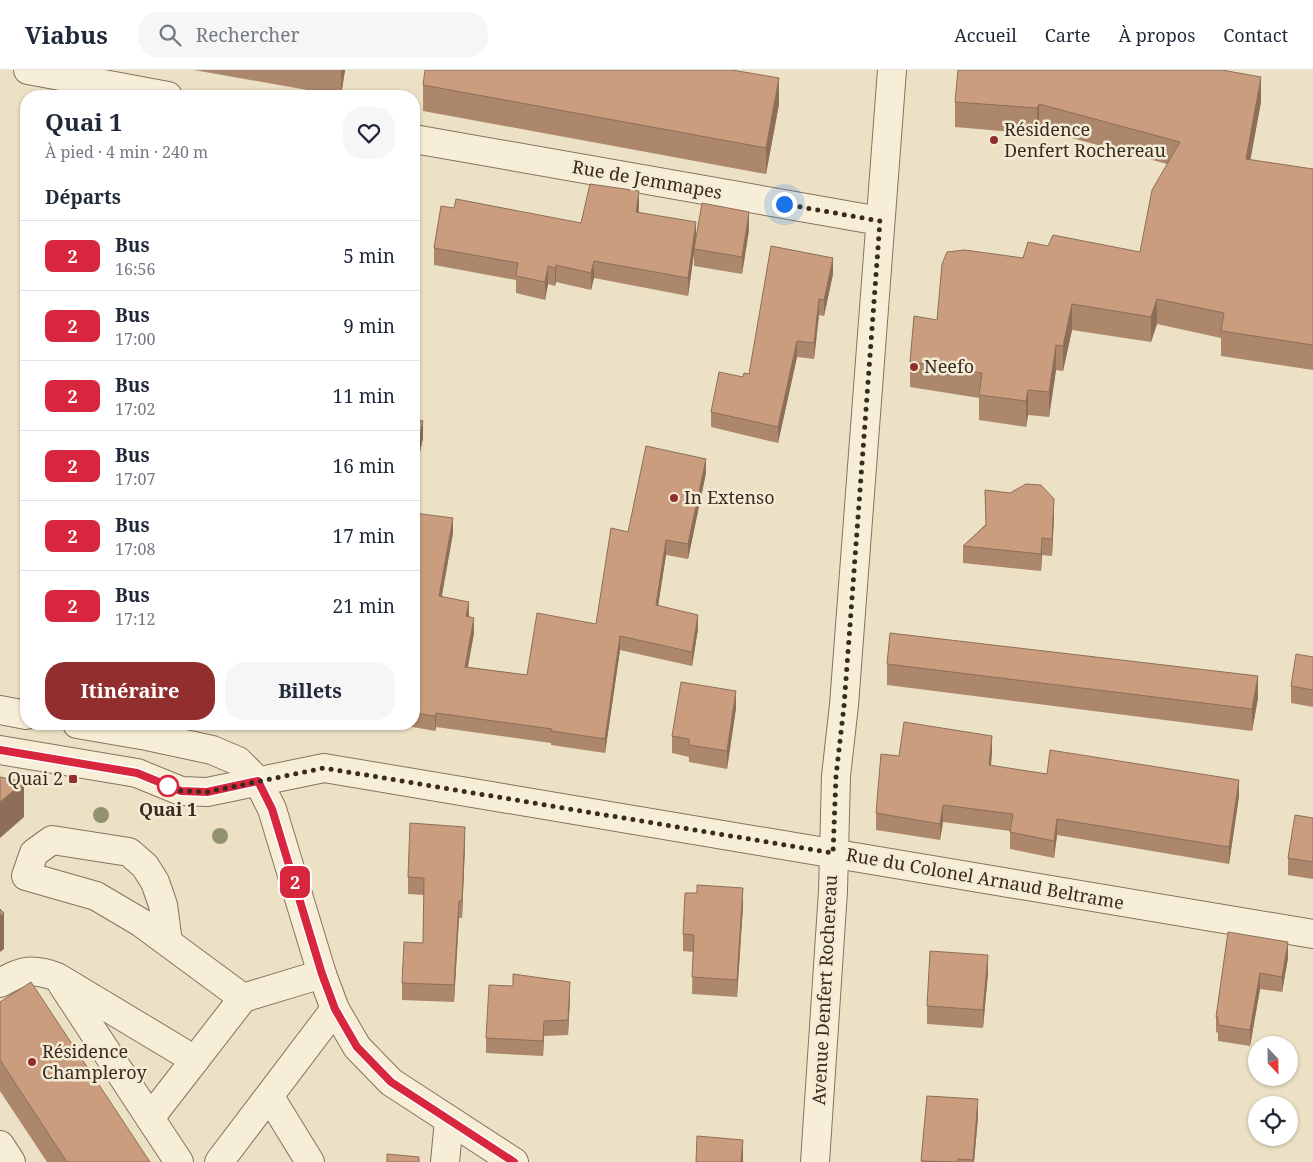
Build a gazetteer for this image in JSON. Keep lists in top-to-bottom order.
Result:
{
  "streets": {
    "street": ["Rue de Jemmapes", "Rue du Colonel Arnaud Beltrame", "Avenue Denfert Rochereau"]
  },
  "crossings": [
    ["Rue de Jemmapes", "Avenue Denfert Rochereau"],
    ["Rue du Colonel Arnaud Beltrame", "Avenue Denfert Rochereau"]
  ],
  "places": {
    "other": [
      "Résidence Denfert Rochereau",
      "Neefo",
      "In Extenso",
      "Quai 1",
      "Résidence Champleroy"
    ],
    "transit": ["Quai 2"]
  },
  "lines": ["bus line 2"],
  "north": "bottom",
  "page": {
    "header": "Viabus",
    "search": "Rechercher",
    "nav": [
      "Accueil",
      "Carte",
      "À propos",
      "Contact"
    ],
    "on_map": "2",
    "heading": [
      ["Quai 1", "À pied · 4 min · 240 m"],
      "Départs"
    ],
    "list": [
      {
        "mark": "2",
        "name": "Bus",
        "note": "16:56",
        "value": "5 min"
      },
      {
        "mark": "2",
        "name": "Bus",
        "note": "17:00",
        "value": "9 min"
      },
      {
        "mark": "2",
        "name": "Bus",
        "note": "17:02",
        "value": "11 min"
      },
      {
        "mark": "2",
        "name": "Bus",
        "note": "17:07",
        "value": "16 min"
      },
      {
        "mark": "2",
        "name": "Bus",
        "note": "17:08",
        "value": "17 min"
      },
      {
        "mark": "2",
        "name": "Bus",
        "note": "17:12",
        "value": "21 min"
      }
    ],
    "buttons": ["Itinéraire", "Billets"]
  }
}
